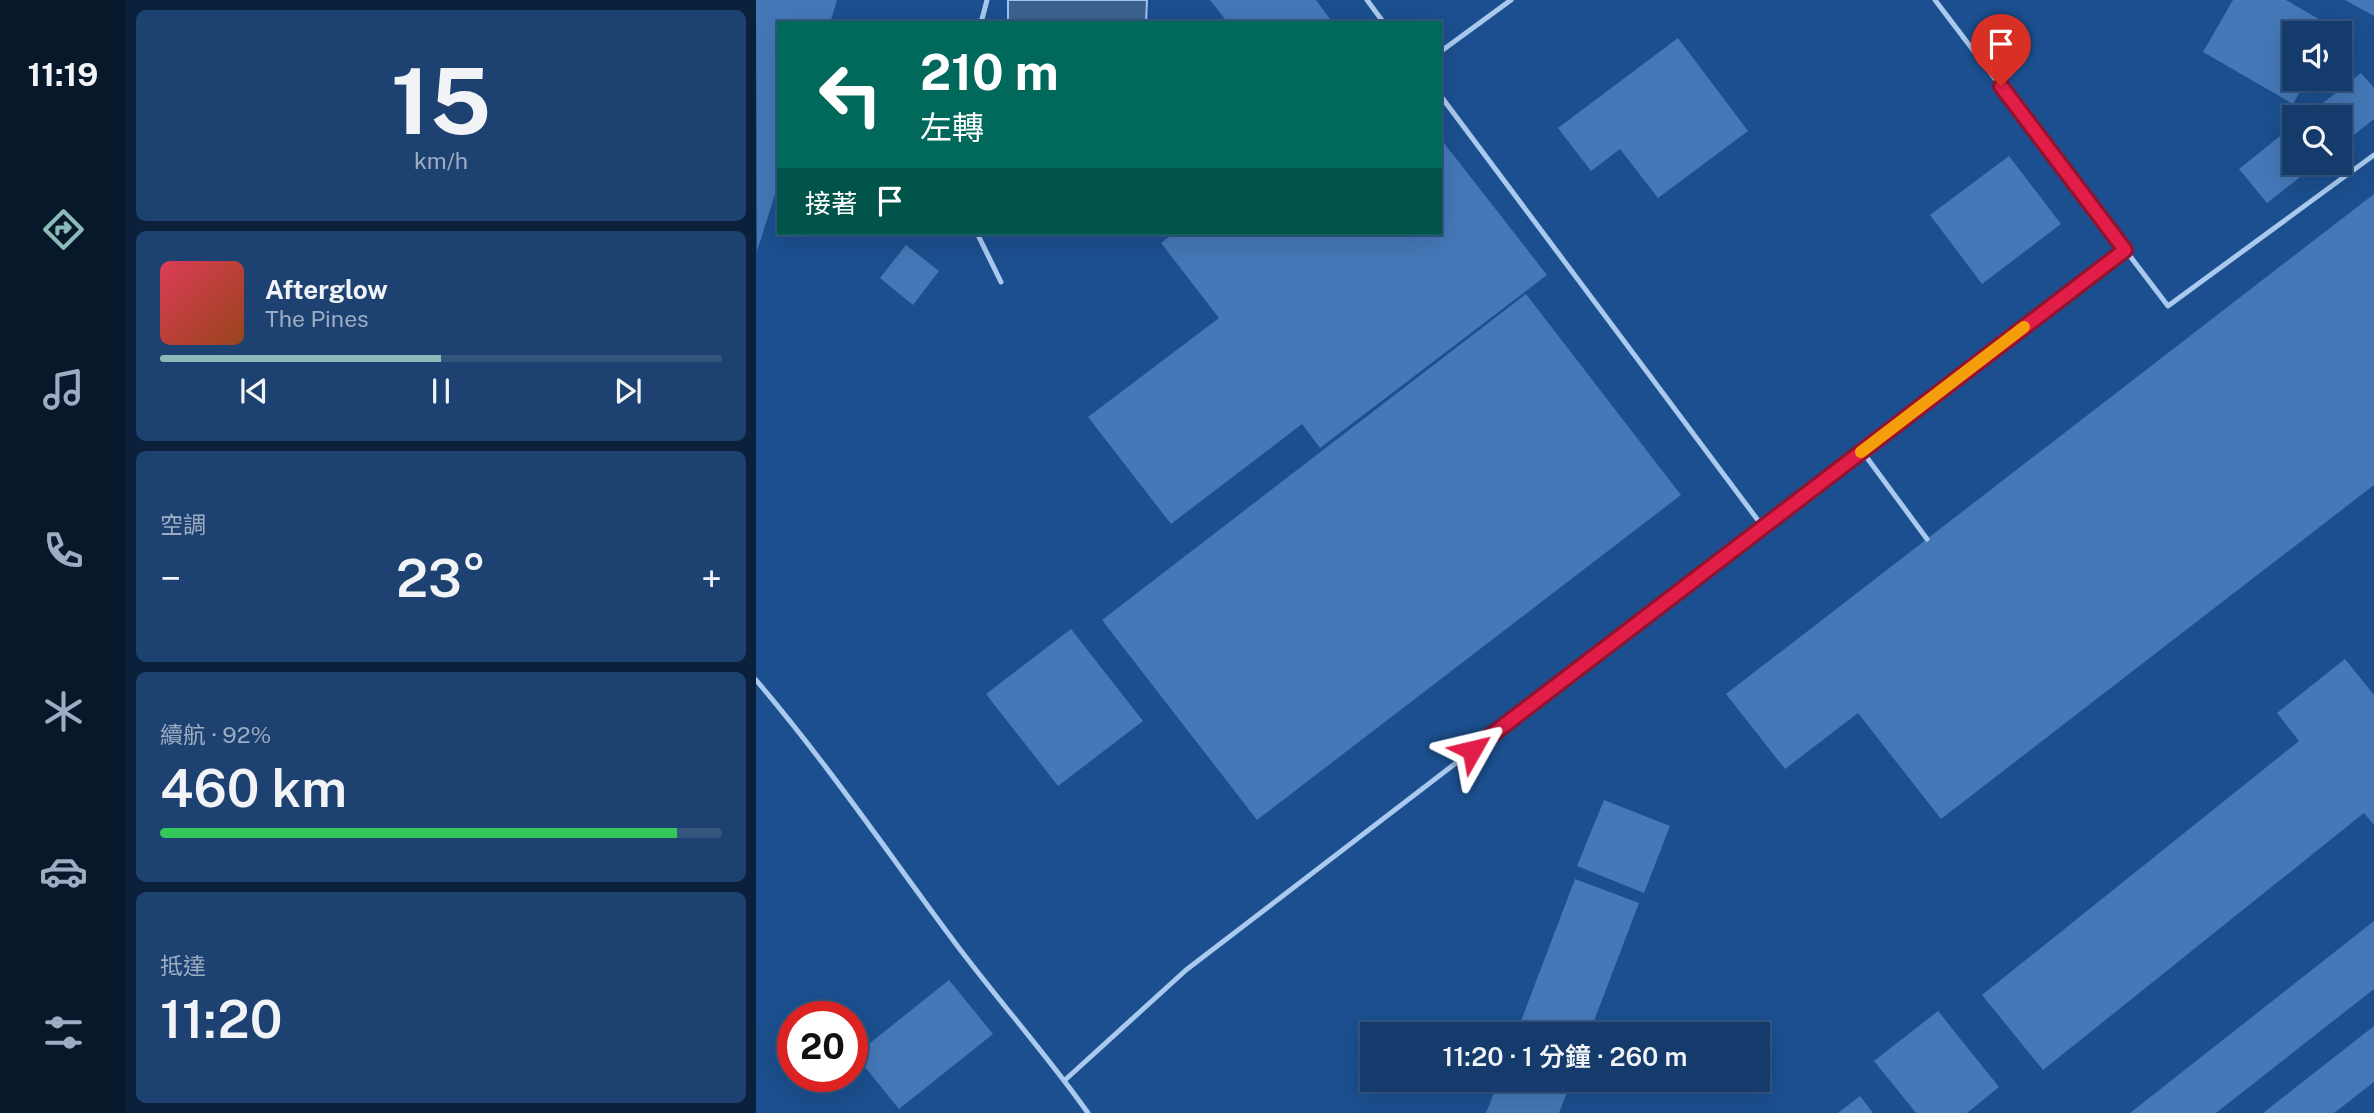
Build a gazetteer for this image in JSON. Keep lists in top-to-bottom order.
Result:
{
  "page": {
    "tabs": "11:19",
    "tile": [
      ["15", "km/h"],
      "空調",
      ["續航 · 92%", "460 km"],
      ["抵達", "11:20"]
    ],
    "turn": ["210 m", "左轉"],
    "then": "接著",
    "song": ["Afterglow", "The Pines"],
    "heat": ["−", "23°", "+"],
    "limit": "20",
    "trip": "11:20 · 1 分鐘 · 260 m"
  }
}
